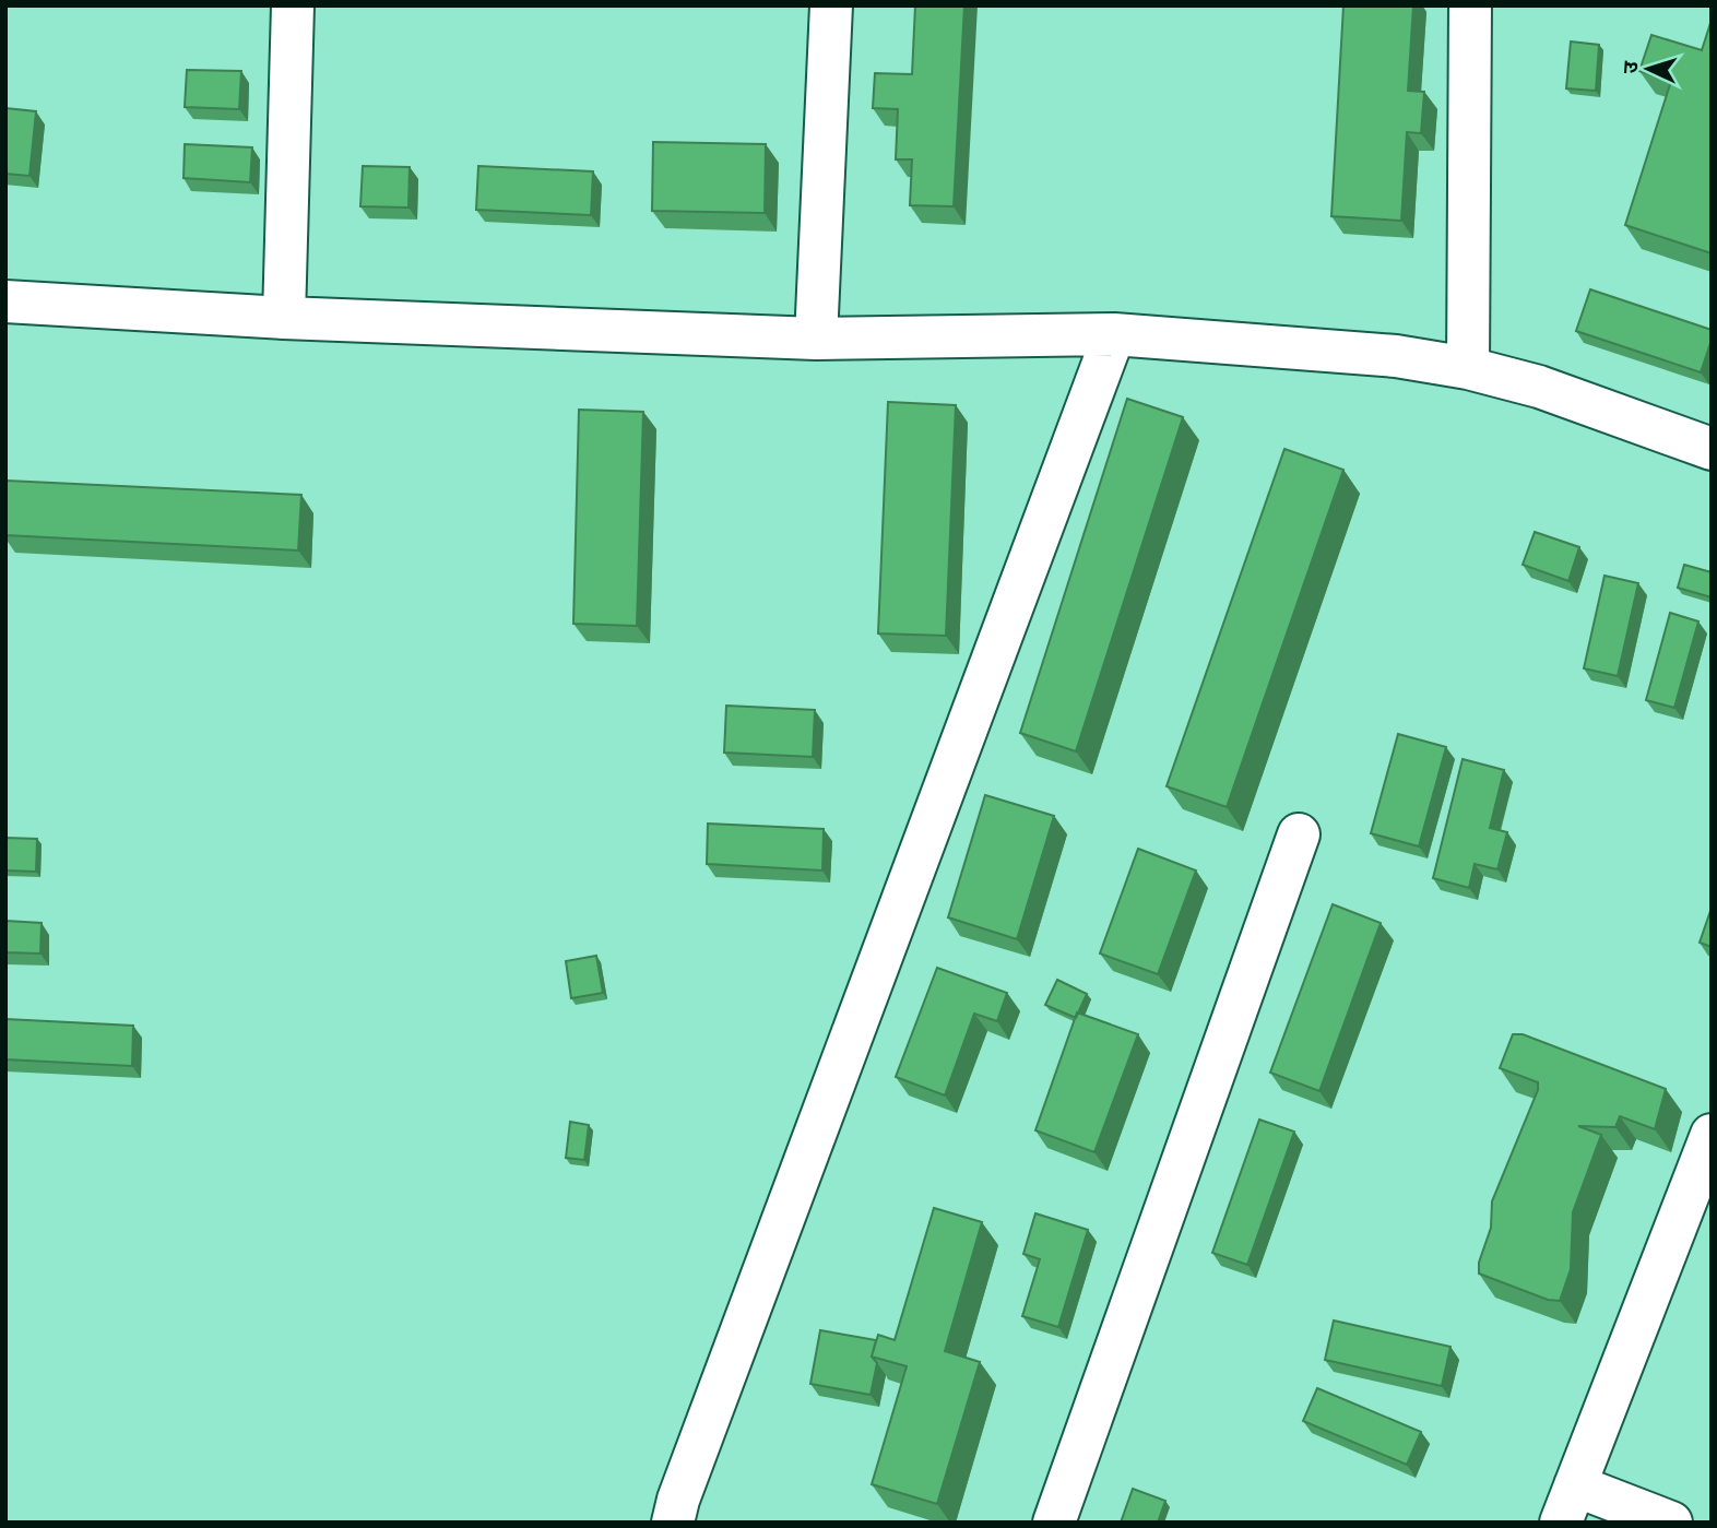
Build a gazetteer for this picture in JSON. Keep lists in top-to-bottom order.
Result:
{
  "north": "left"
}
